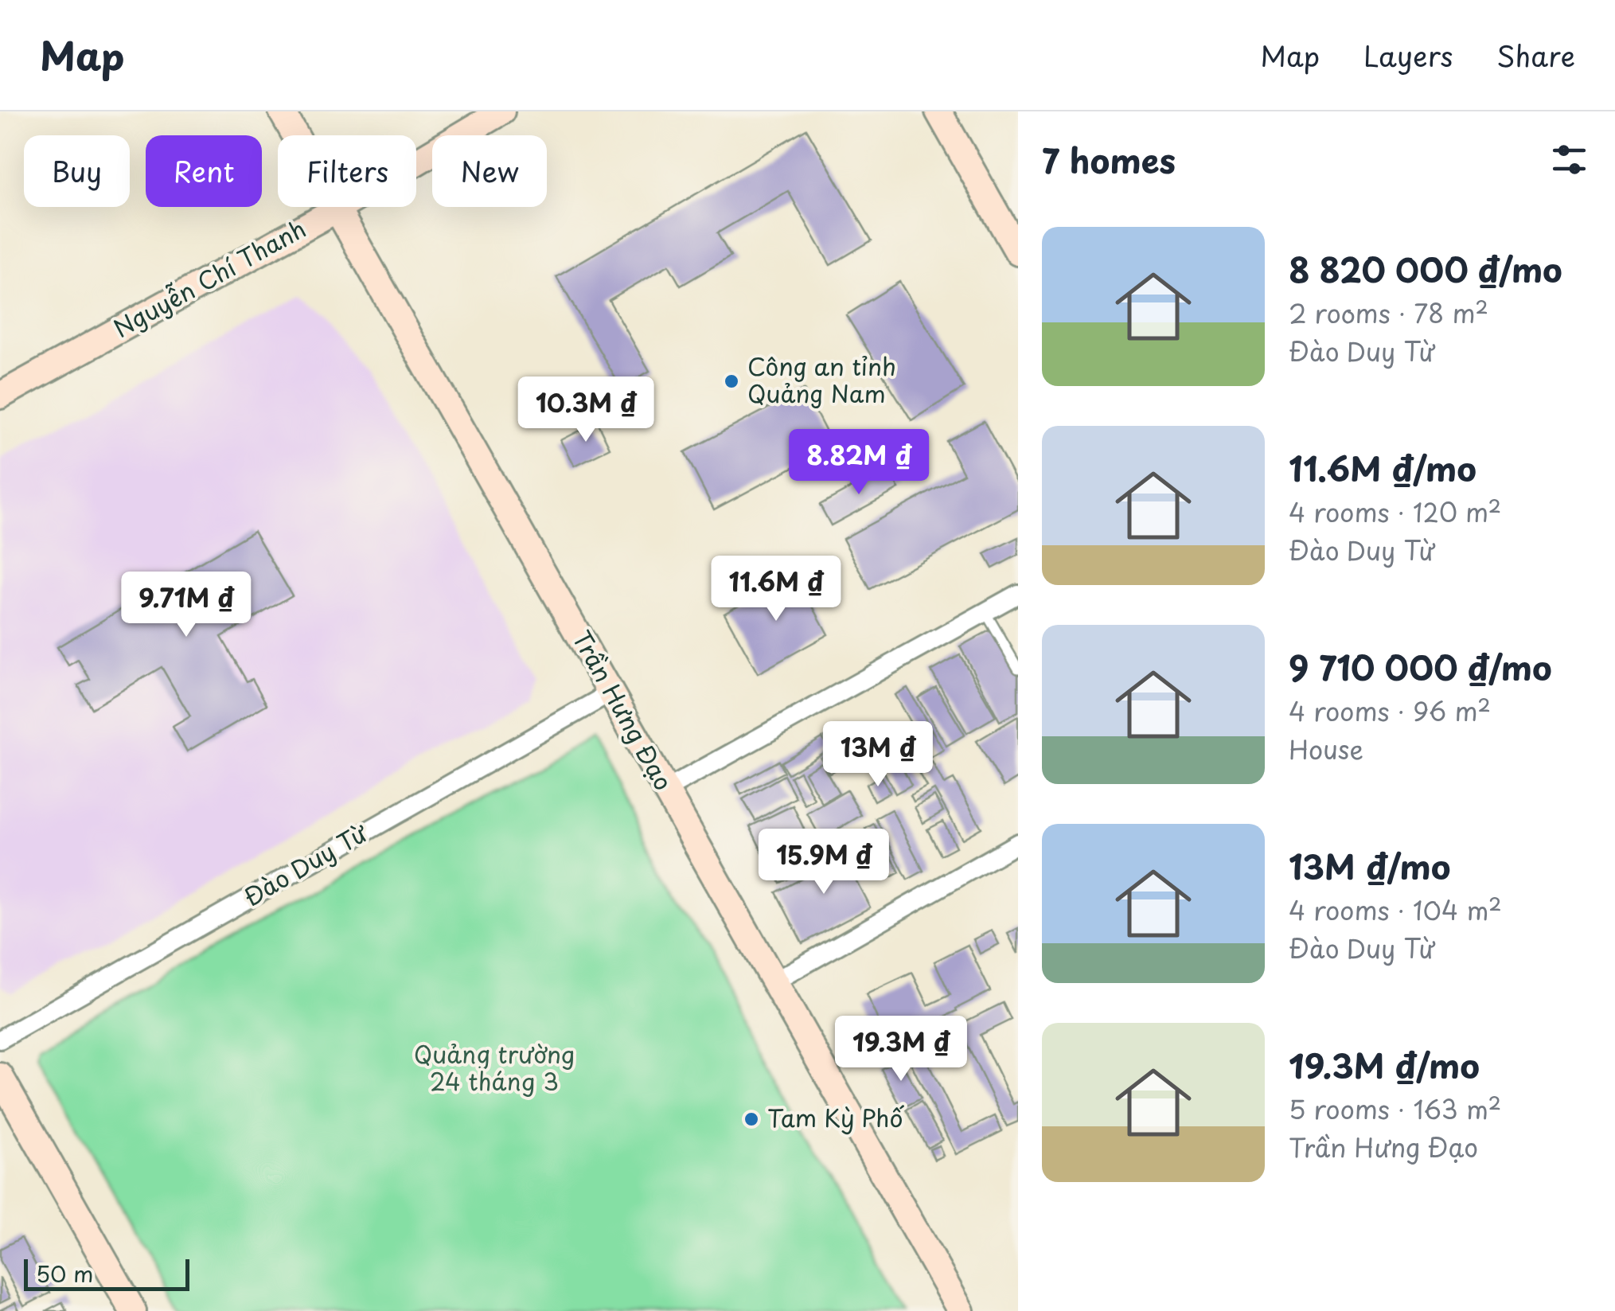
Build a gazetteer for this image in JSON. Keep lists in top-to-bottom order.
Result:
{
  "streets": {
    "street": ["Nguyễn Chí Thanh", "Trần Hưng Đạo", "Đào Duy Từ"]
  },
  "crossings": [
    ["Nguyễn Chí Thanh", "Trần Hưng Đạo"],
    ["Trần Hưng Đạo", "Đào Duy Từ"]
  ],
  "parks": ["Quảng trường 24 tháng 3"],
  "places": ["Công an tỉnh Quảng Nam", "Tam Kỳ Phố"],
  "scale_bar": "50 m",
  "page": {
    "header": "Map",
    "nav": ["Map", "Layers", "Share"],
    "heading": "7 homes",
    "chip": [
      "Buy",
      "Rent",
      "Filters",
      "New"
    ],
    "list": [
      {
        "name": "8 820 000 ₫/mo",
        "note": "2 rooms · 78 m² · Đào Duy Từ"
      },
      {
        "name": "11.6M ₫/mo",
        "note": "4 rooms · 120 m² · Đào Duy Từ"
      },
      {
        "name": "9 710 000 ₫/mo",
        "note": "4 rooms · 96 m² · House"
      },
      {
        "name": "13M ₫/mo",
        "note": "4 rooms · 104 m² · Đào Duy Từ"
      },
      {
        "name": "19.3M ₫/mo",
        "note": "5 rooms · 163 m² · Trần Hưng Đạo"
      }
    ],
    "price": [
      "10.3M ₫",
      "8.82M ₫",
      "11.6M ₫",
      "9.71M ₫",
      "13M ₫",
      "15.9M ₫",
      "19.3M ₫"
    ],
    "scale": "50 m"
  }
}
